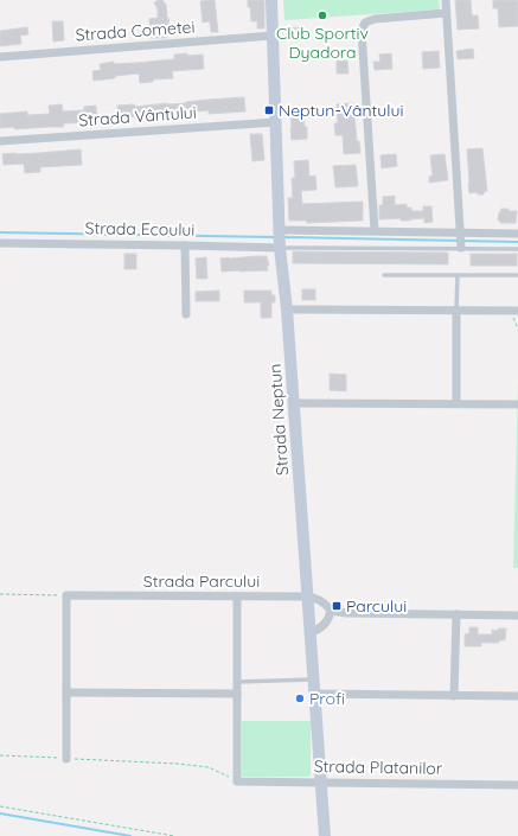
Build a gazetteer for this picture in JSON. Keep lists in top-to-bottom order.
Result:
{
  "streets": {
    "street": [
      "Strada Cometei",
      "Strada Vântului",
      "Strada Ecoului",
      "Strada Neptun",
      "Strada Parcului",
      "Strada Platanilor"
    ]
  },
  "crossings": [
    ["Strada Cometei", "Strada Neptun"],
    ["Strada Vântului", "Strada Neptun"],
    ["Strada Ecoului", "Strada Neptun"],
    ["Strada Neptun", "Strada Parcului"],
    ["Strada Neptun", "Strada Platanilor"]
  ],
  "places": {
    "other": ["Club Sportiv Dyadora", "Profi"],
    "transit": ["Neptun-Vântului", "Parcului"]
  }
}
